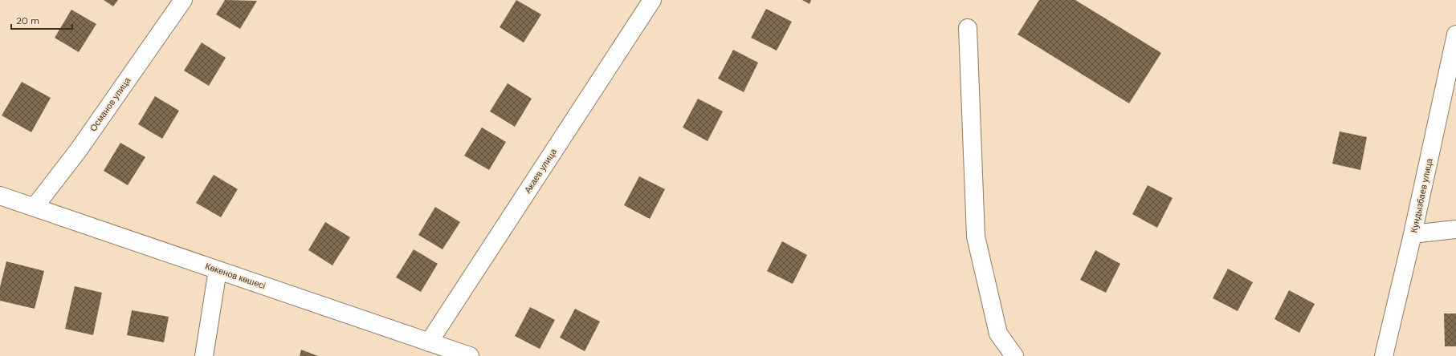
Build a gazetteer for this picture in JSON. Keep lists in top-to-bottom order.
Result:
{
  "streets": {
    "street": [
      "Османов улица",
      "Акаев улица",
      "Кундызбаев улица",
      "Көкенов көшесі"
    ]
  },
  "crossings": [
    ["Османов улица", "Көкенов көшесі"],
    ["Акаев улица", "Көкенов көшесі"]
  ],
  "scale_bar": "20 m"
}
